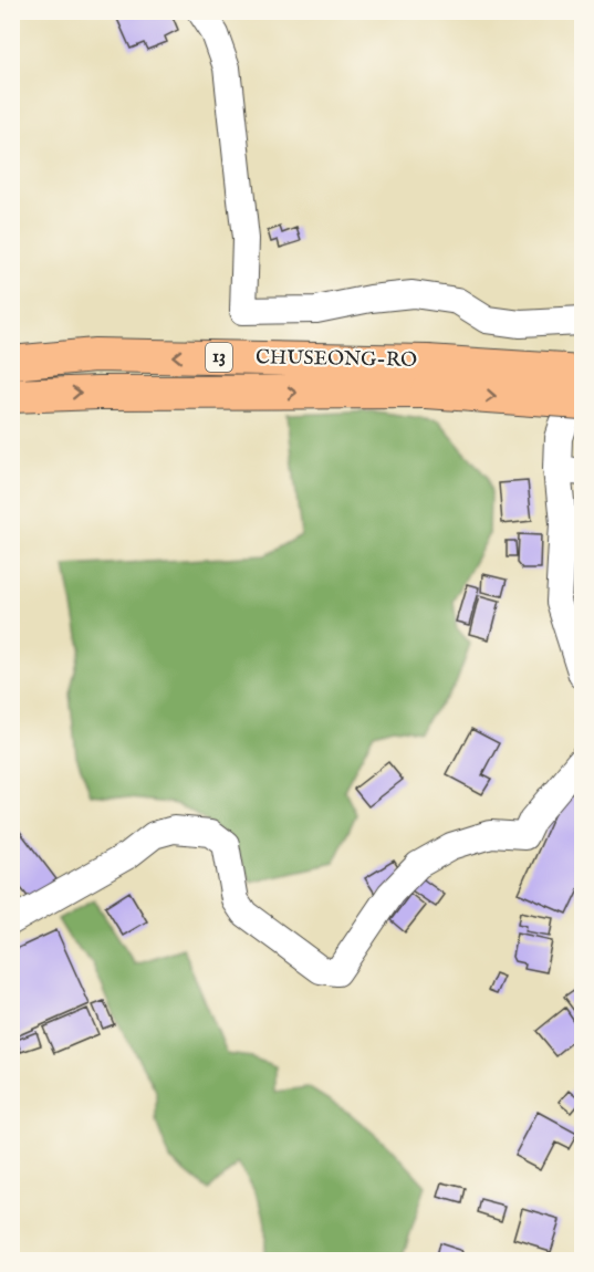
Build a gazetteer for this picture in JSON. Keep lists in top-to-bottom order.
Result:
{
  "streets": {
    "main road": ["13", "CHUSEONG-RO"]
  }
}
